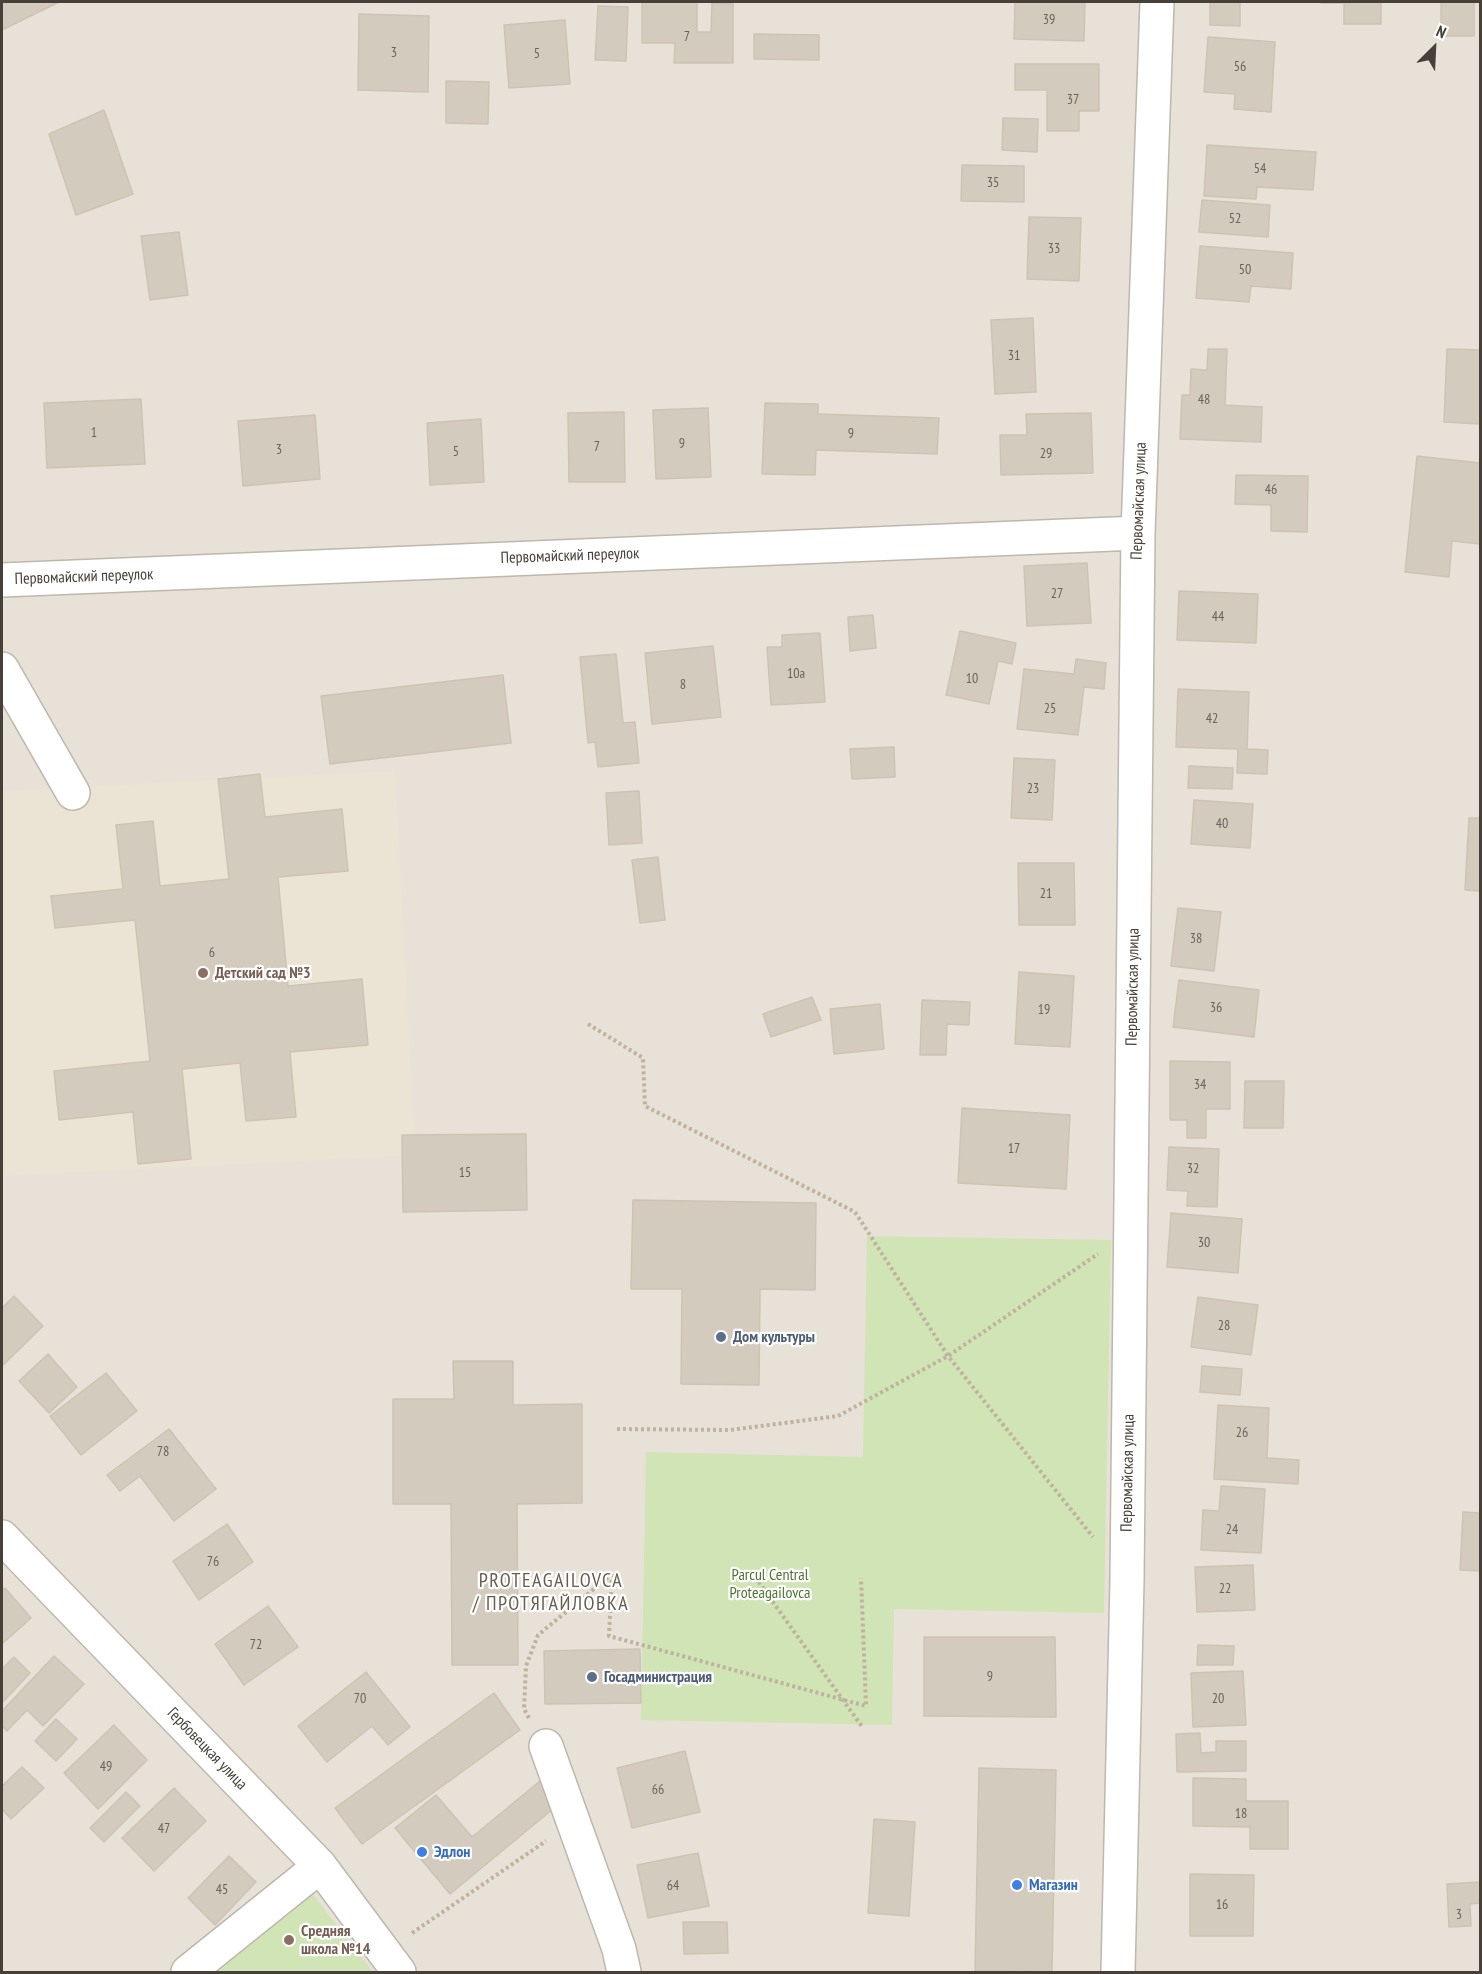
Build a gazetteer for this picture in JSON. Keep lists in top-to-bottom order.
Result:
{
  "streets": {
    "street": ["Первомайская улица", "Первомайский переулок", "Гербовецкая улица"]
  },
  "crossings": [
    ["Первомайская улица", "Первомайский переулок"]
  ],
  "districts": ["PROTEAGAILOVCA / ПРОТЯГАЙЛОВКА"],
  "parks": ["Parcul Central Proteagailovca"],
  "places": [
    "Детский сад №3",
    "Дом культуры",
    "Госадминистрация",
    "Эдлон",
    "Магазин",
    "Средняя школа №14"
  ],
  "house_numbers": [
    "39",
    "7",
    "3",
    "5",
    "56",
    "37",
    "54",
    "35",
    "52",
    "33",
    "50",
    "31",
    "48",
    "1",
    "9",
    "9",
    "7",
    "3",
    "5",
    "29",
    "46",
    "27",
    "44",
    "10а",
    "10",
    "8",
    "25",
    "42",
    "23",
    "40",
    "21",
    "38",
    "6",
    "36",
    "19",
    "34",
    "17",
    "32",
    "15",
    "30",
    "28",
    "26",
    "78",
    "24",
    "76",
    "22",
    "72",
    "9",
    "70",
    "20",
    "49",
    "66",
    "18",
    "47",
    "64",
    "45",
    "16",
    "3"
  ],
  "north": "top right"
}
